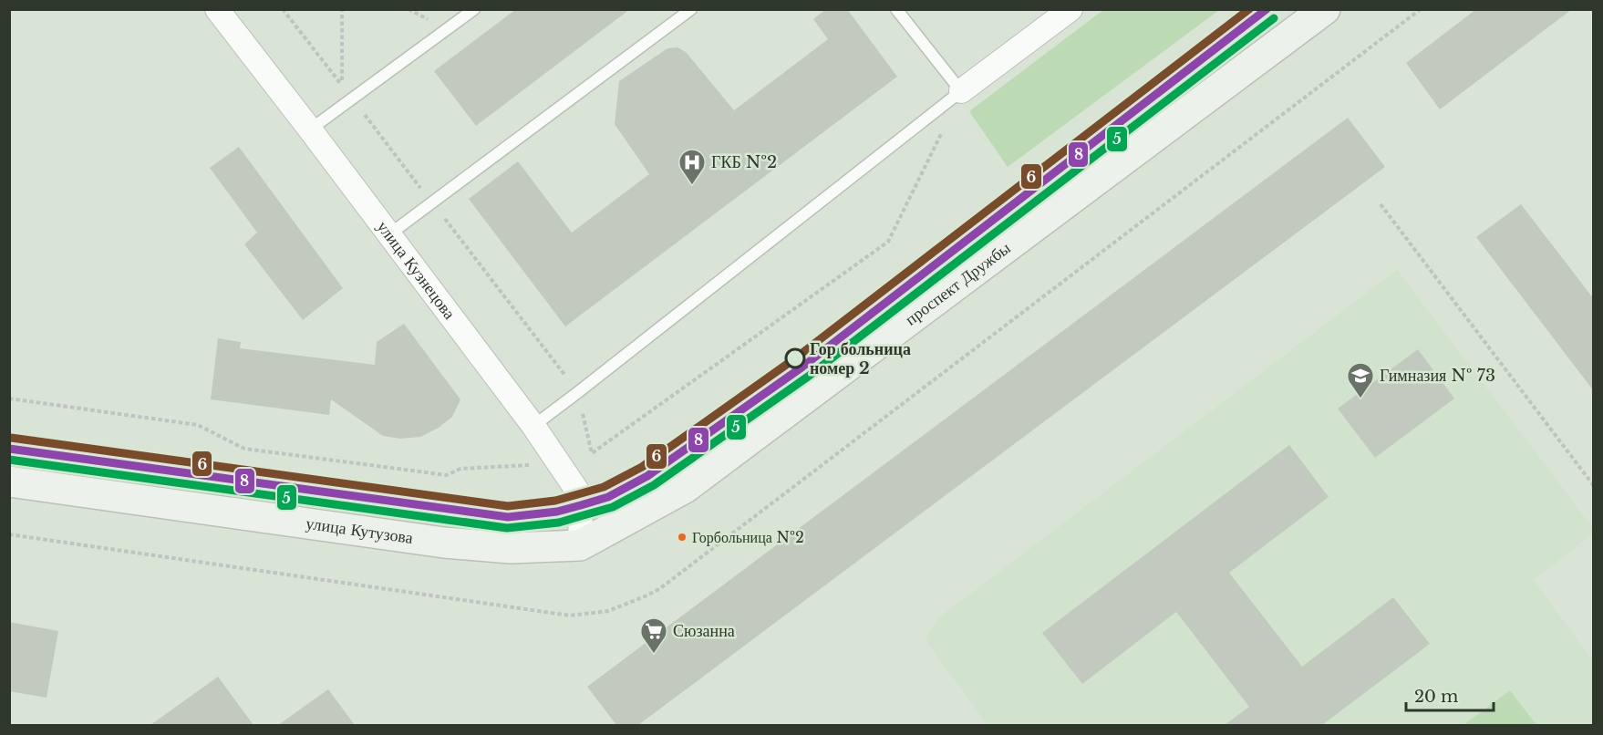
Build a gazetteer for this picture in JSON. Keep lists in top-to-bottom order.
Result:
{
  "streets": {
    "main road": ["проспект Дружбы", "улица Кутузова"],
    "street": ["улица Кузнецова"]
  },
  "crossings": [
    ["улица Кузнецова", "проспект Дружбы"],
    ["улица Кузнецова", "улица Кутузова"],
    ["проспект Дружбы", "улица Кутузова"]
  ],
  "places": {
    "hospital": ["ГКБ №2"],
    "other": ["Гор больница номер 2", "Горбольница №2"],
    "school or university": ["Гимназия № 73"],
    "supermarket": ["Сюзанна"]
  },
  "lines": ["transit line 8", "transit line 6", "transit line 5"],
  "scale_bar": "20 m"
}
